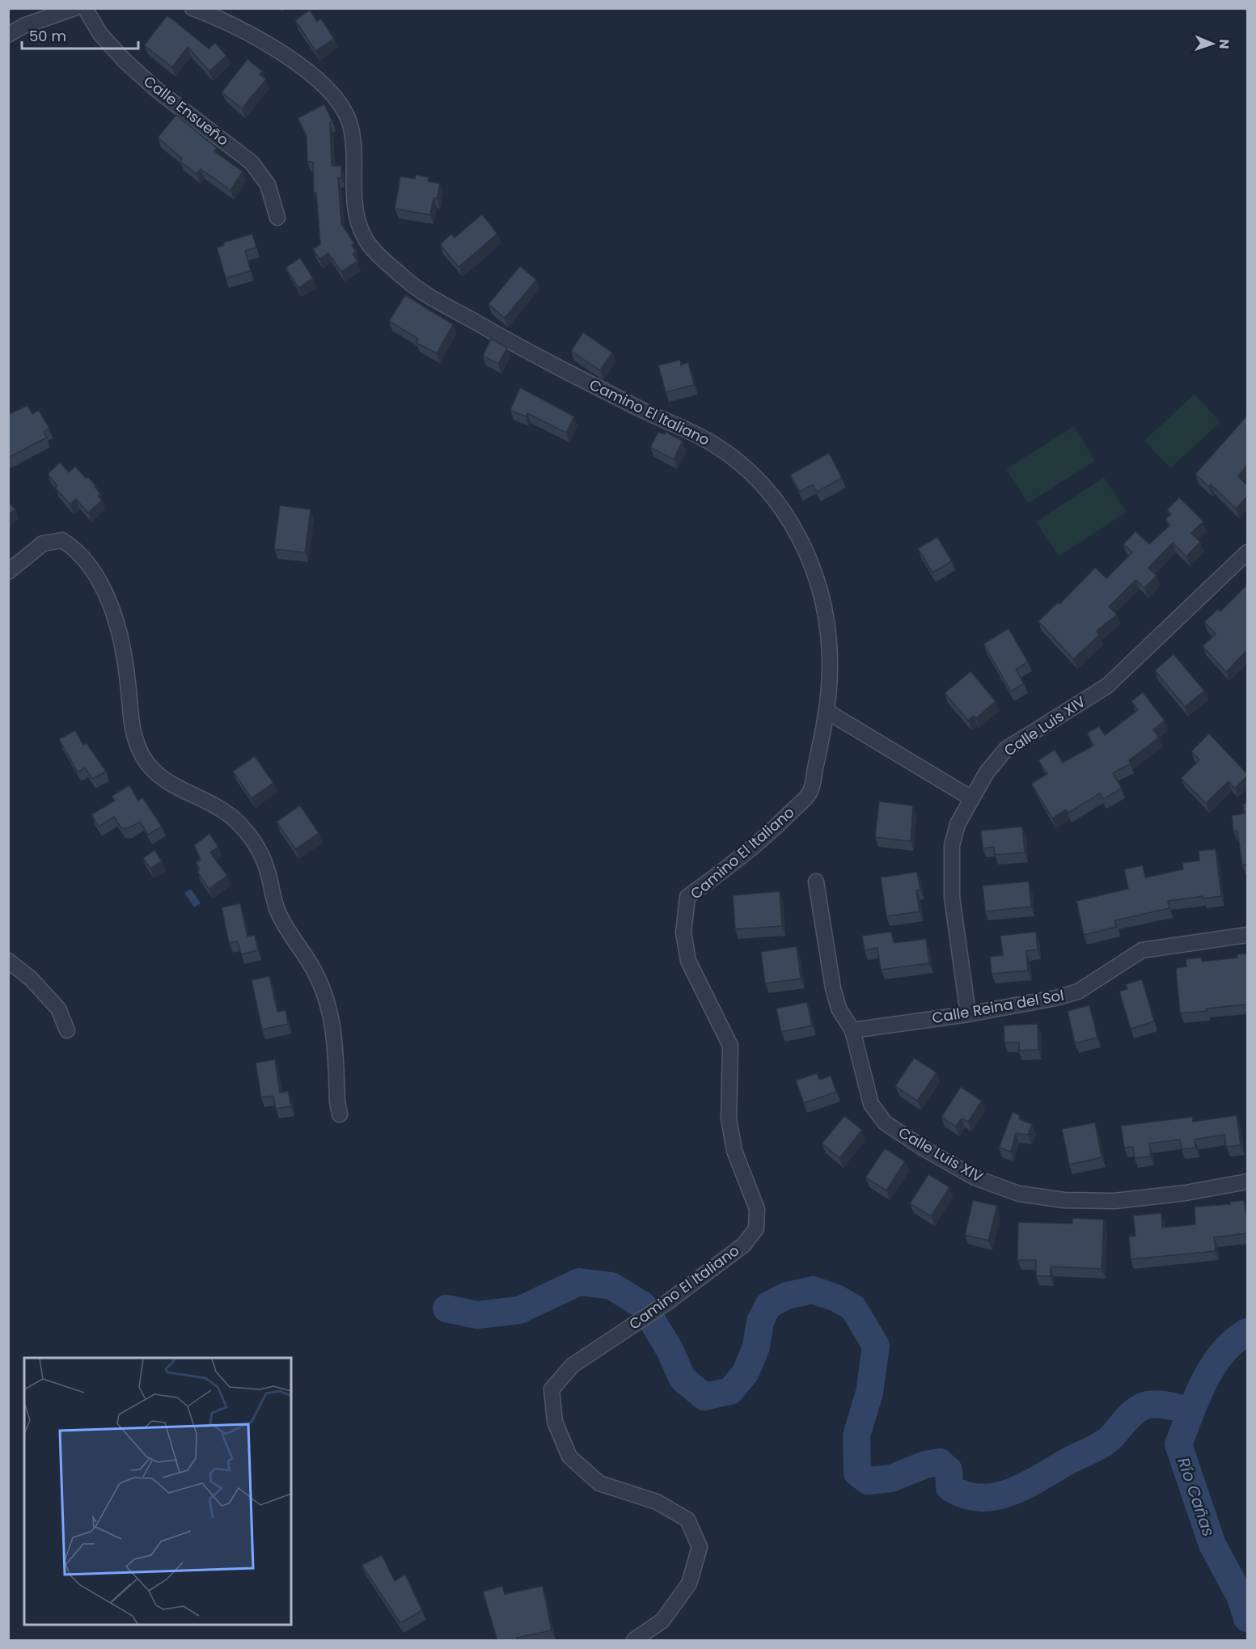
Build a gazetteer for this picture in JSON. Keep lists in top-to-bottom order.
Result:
{
  "streets": {
    "street": [
      "Calle Ensueño",
      "Camino El Italiano",
      "Calle Luis XIV",
      "Calle Reina del Sol"
    ]
  },
  "crossings": [
    ["Calle Luis XIV", "Calle Reina del Sol"]
  ],
  "water": ["Río Cañas"],
  "scale_bar": "50 m",
  "north": "right"
}
